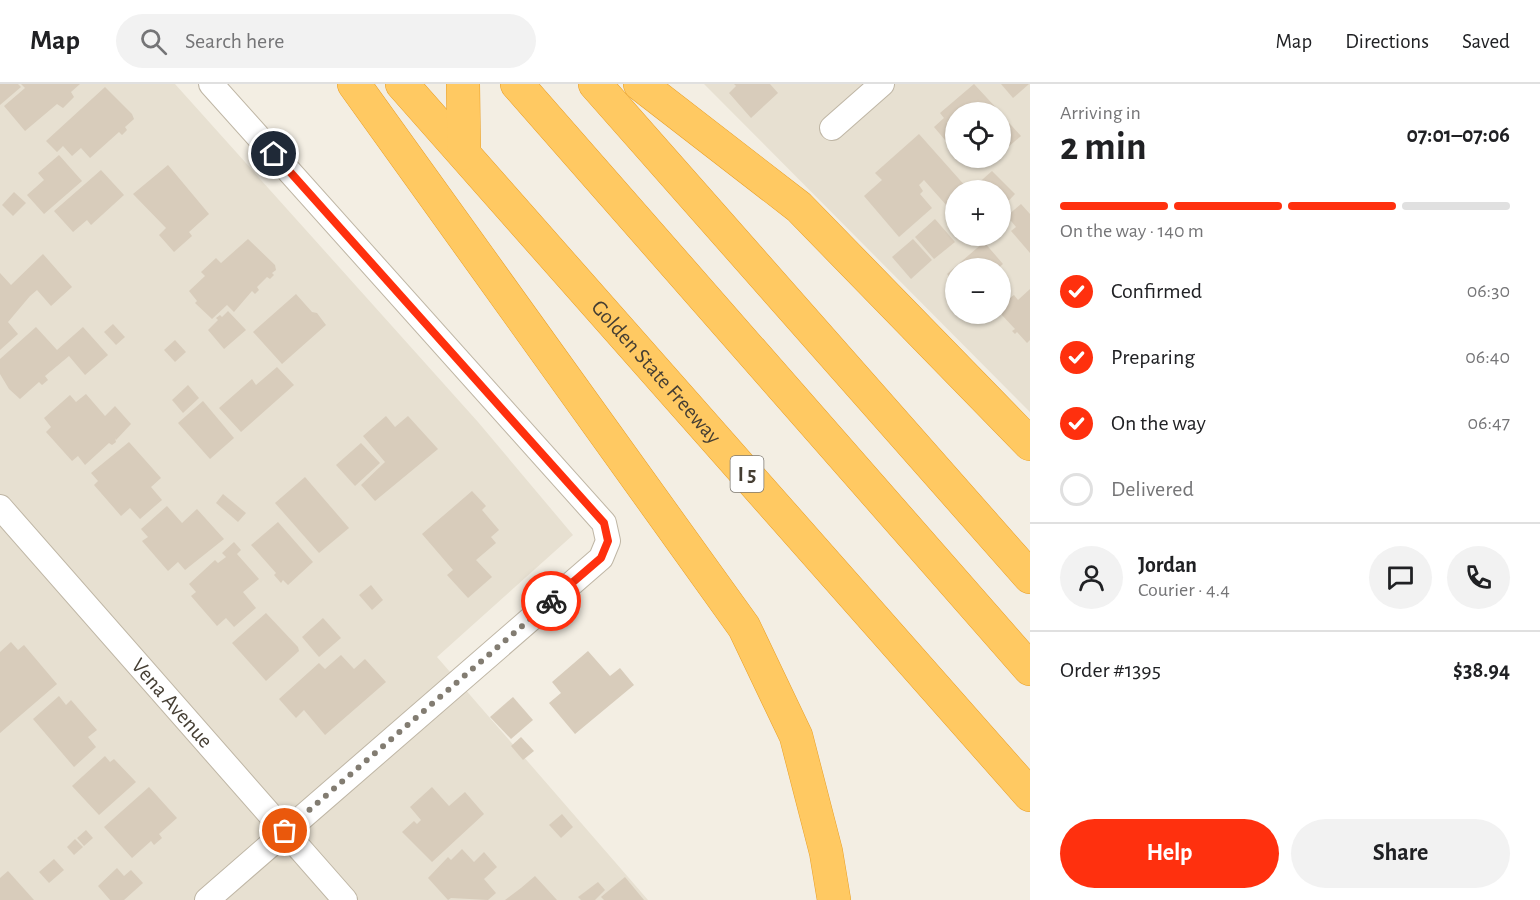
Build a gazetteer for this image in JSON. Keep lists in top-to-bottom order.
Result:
{
  "streets": {
    "highway": ["Golden State Freeway", "I 5"],
    "street": ["Vena Avenue"]
  },
  "page": {
    "header": "Map",
    "search": "Search here",
    "nav": ["Map", "Directions", "Saved"],
    "heading": ["2 min", "Arriving in", "07:01–07:06"],
    "panel": [
      "Jordan",
      "Courier · 4.4",
      "Order #1395",
      "$38.94"
    ],
    "map_buttons": ["+", "−"],
    "bar": "On the way · 140 m",
    "list": [
      ["Confirmed", "06:30"],
      ["Preparing", "06:40"],
      ["On the way", "06:47"],
      "Delivered"
    ],
    "buttons": ["Help", "Share"]
  }
}
